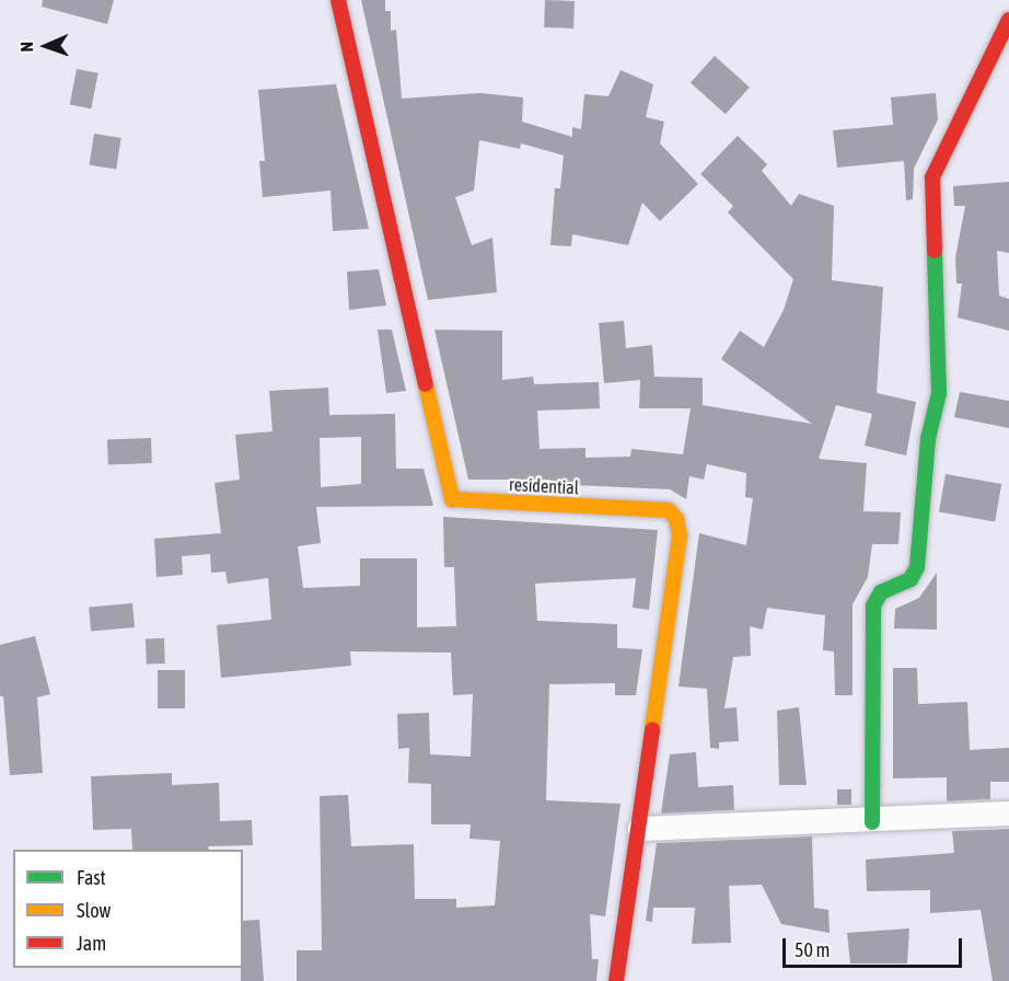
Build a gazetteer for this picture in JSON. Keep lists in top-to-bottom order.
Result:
{
  "streets": {
    "street": ["residential"]
  },
  "legend": ["Fast", "Slow", "Jam"],
  "scale_bar": "50 m",
  "north": "left"
}
